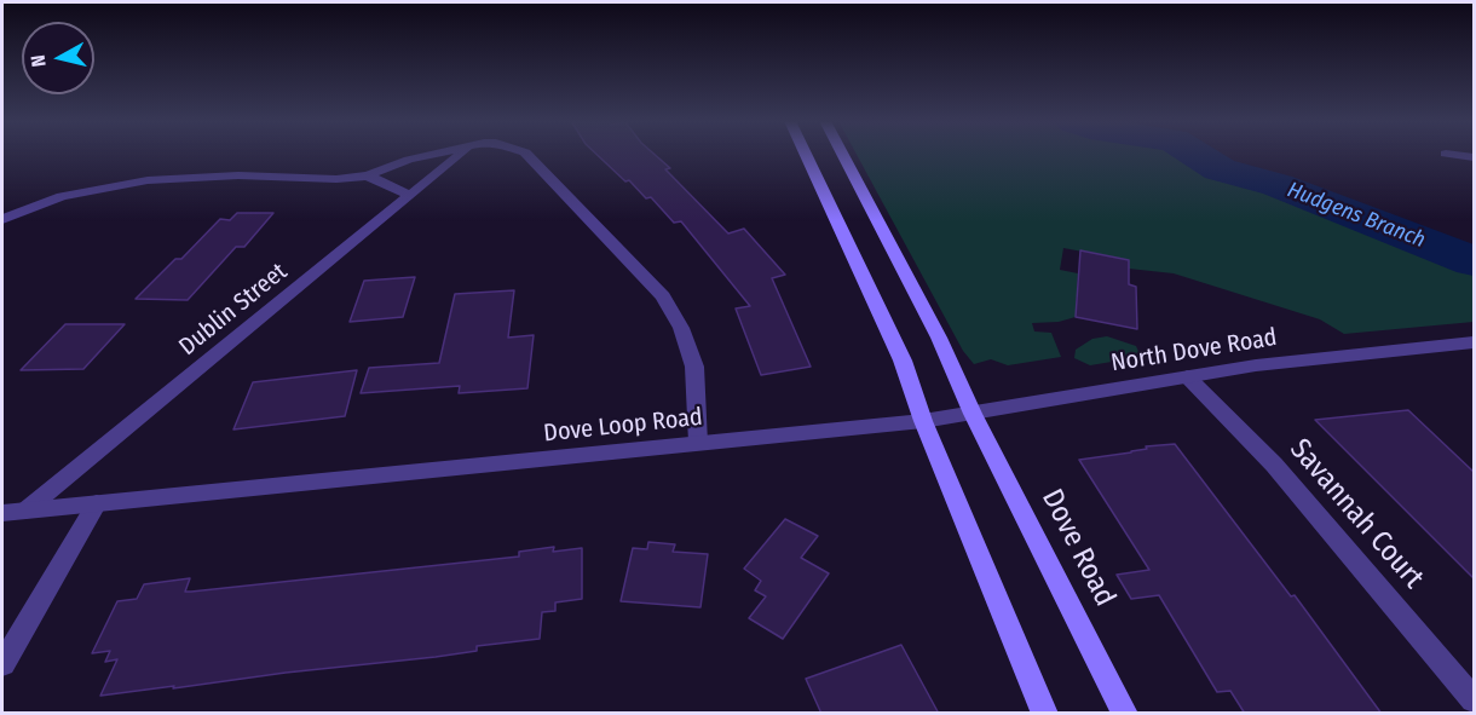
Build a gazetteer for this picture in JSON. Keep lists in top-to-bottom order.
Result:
{
  "streets": {
    "main road": ["Dove Road"],
    "street": [
      "Dublin Street",
      "North Dove Road",
      "Dove Loop Road",
      "Savannah Court"
    ]
  },
  "crossings": [
    ["Dublin Street", "Dove Loop Road"],
    ["North Dove Road", "Dove Loop Road"],
    ["North Dove Road", "Savannah Court"],
    ["North Dove Road", "Dove Road"]
  ],
  "water": ["Hudgens Branch"],
  "north": "left"
}
